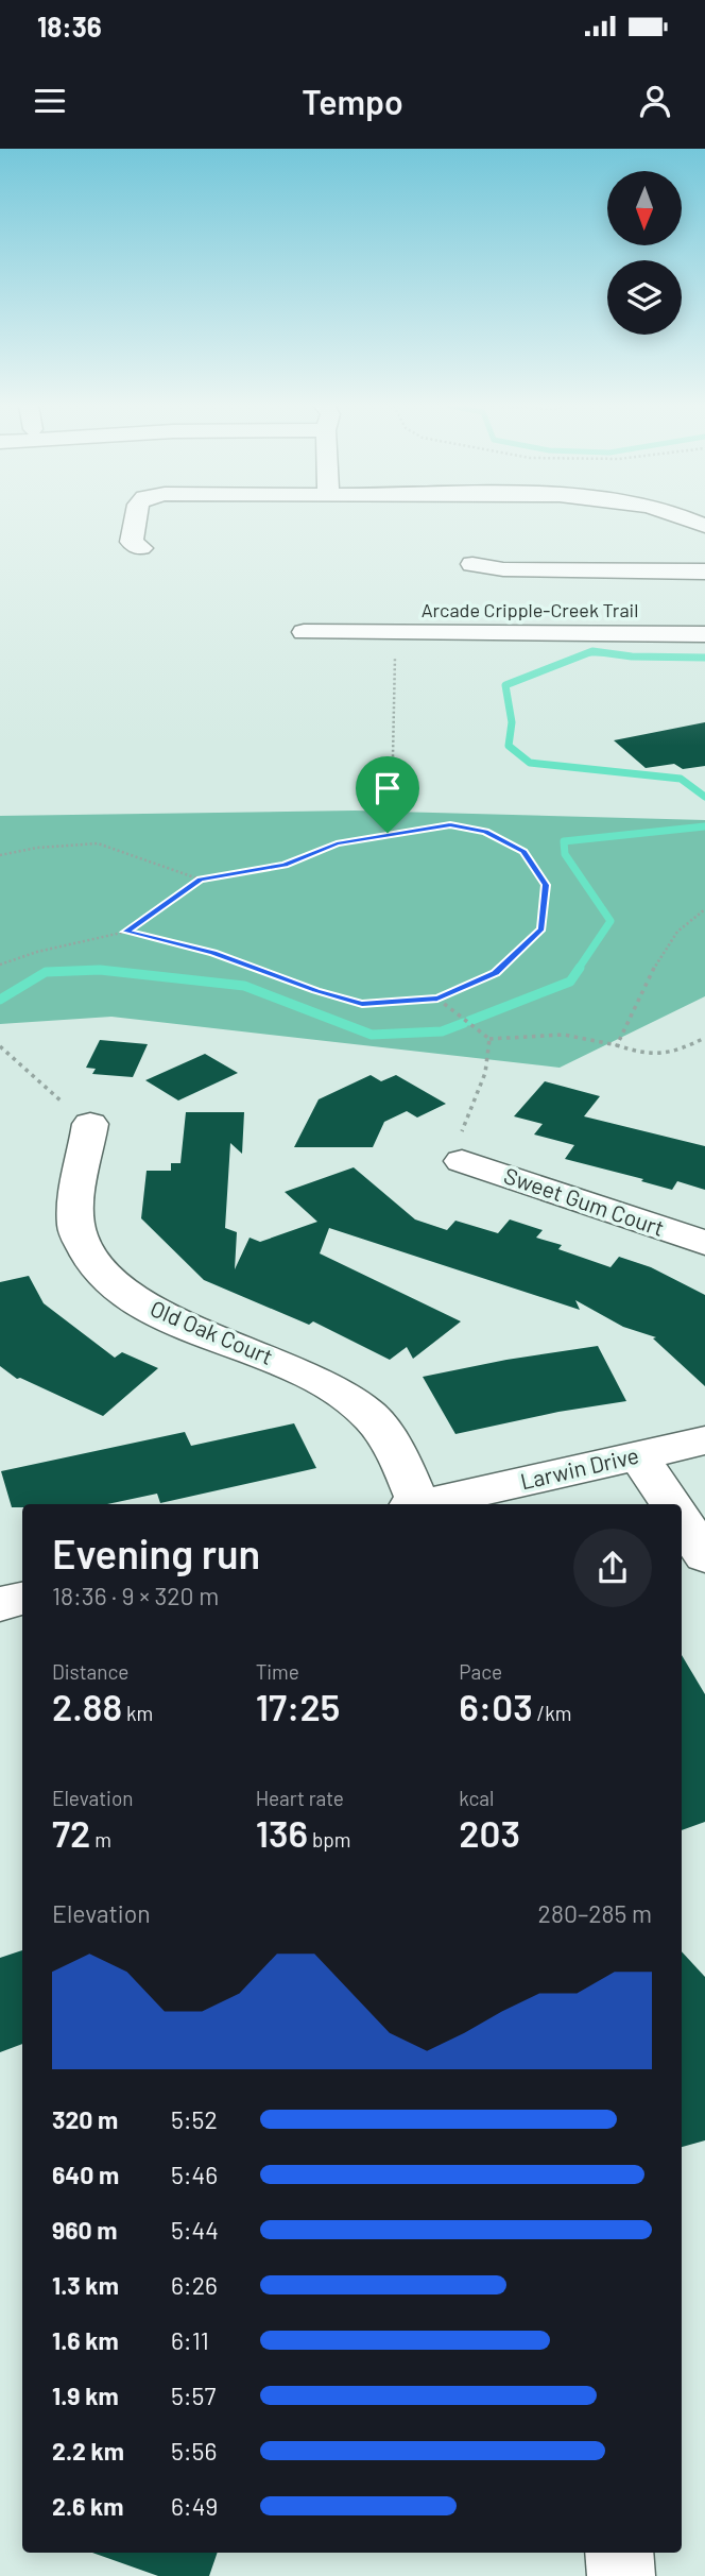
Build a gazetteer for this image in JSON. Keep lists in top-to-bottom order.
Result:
{
  "streets": {
    "street": ["Sweet Gum Court", "Old Oak Court", "Larwin Drive"],
    "path": ["Arcade Cripple-Creek Trail"]
  },
  "north": "bottom",
  "page": {
    "status": "18:36",
    "header": "Tempo",
    "heading": ["Evening run", "18:36 · 9 × 320 m"],
    "stats": [
      ["Distance", "2.88 km"],
      ["Time", "17:25"],
      ["Pace", "6:03 /km"],
      ["Elevation", "72 m"],
      ["Heart rate", "136 bpm"],
      ["kcal", "203"]
    ],
    "chart": ["Elevation", "280–285 m"],
    "list": [
      {
        "name": "320 m",
        "note": "5:52"
      },
      {
        "name": "640 m",
        "note": "5:46"
      },
      {
        "name": "960 m",
        "note": "5:44"
      },
      {
        "name": "1.3 km",
        "note": "6:26"
      },
      {
        "name": "1.6 km",
        "note": "6:11"
      },
      {
        "name": "1.9 km",
        "note": "5:57"
      },
      {
        "name": "2.2 km",
        "note": "5:56"
      },
      {
        "name": "2.6 km",
        "note": "6:49"
      }
    ]
  }
}
